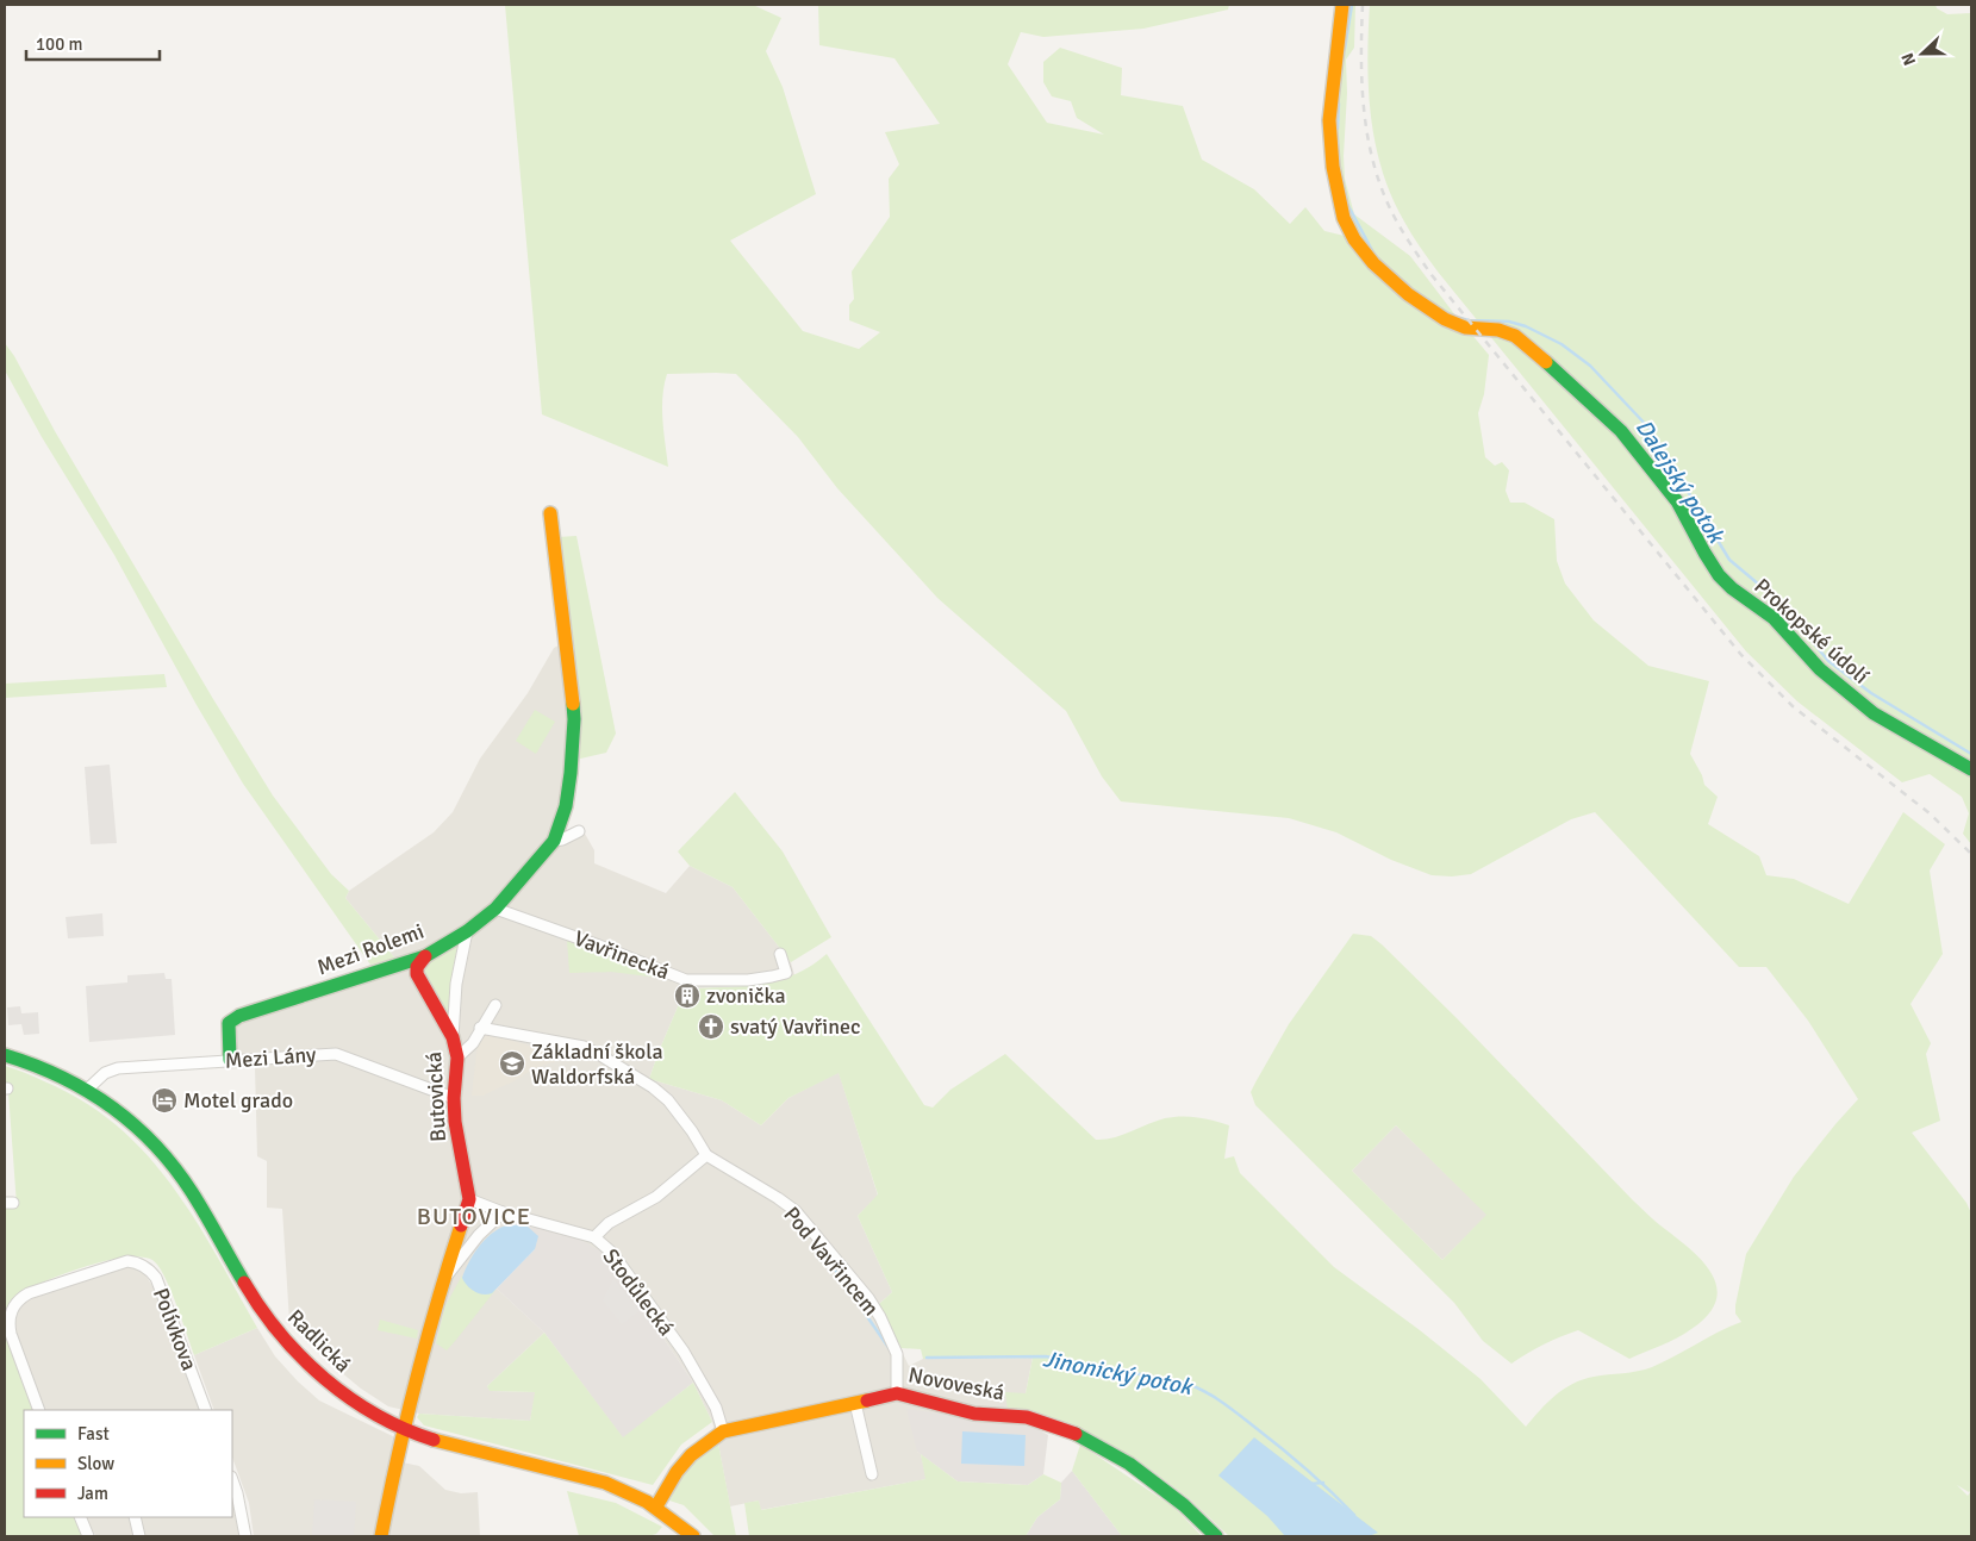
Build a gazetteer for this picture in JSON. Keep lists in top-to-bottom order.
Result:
{
  "streets": {
    "street": [
      "Prokopské údolí",
      "Mezi Rolemi",
      "Vavřinecká",
      "Mezi Lány",
      "Butovická",
      "Pod Vavřincem",
      "Stodůlecká",
      "Polívkova",
      "Radlická",
      "Novoveská"
    ]
  },
  "crossings": [
    ["Mezi Rolemi", "Vavřinecká"],
    ["Mezi Rolemi", "Mezi Lány"],
    ["Mezi Rolemi", "Butovická"],
    ["Mezi Lány", "Butovická"],
    ["Mezi Lány", "Radlická"],
    ["Butovická", "Stodůlecká"],
    ["Butovická", "Radlická"],
    ["Pod Vavřincem", "Novoveská"],
    ["Stodůlecká", "Novoveská"],
    ["Radlická", "Novoveská"]
  ],
  "districts": ["BUTOVICE"],
  "water": ["Dalejský potok", "Jinonický potok"],
  "places": {
    "building": ["zvonička"],
    "church": ["svatý Vavřinec"],
    "school or university": ["Základní škola Waldorfská"],
    "hotel": ["Motel grado"]
  },
  "legend": ["Fast", "Slow", "Jam"],
  "scale_bar": "100 m",
  "north": "left"
}
